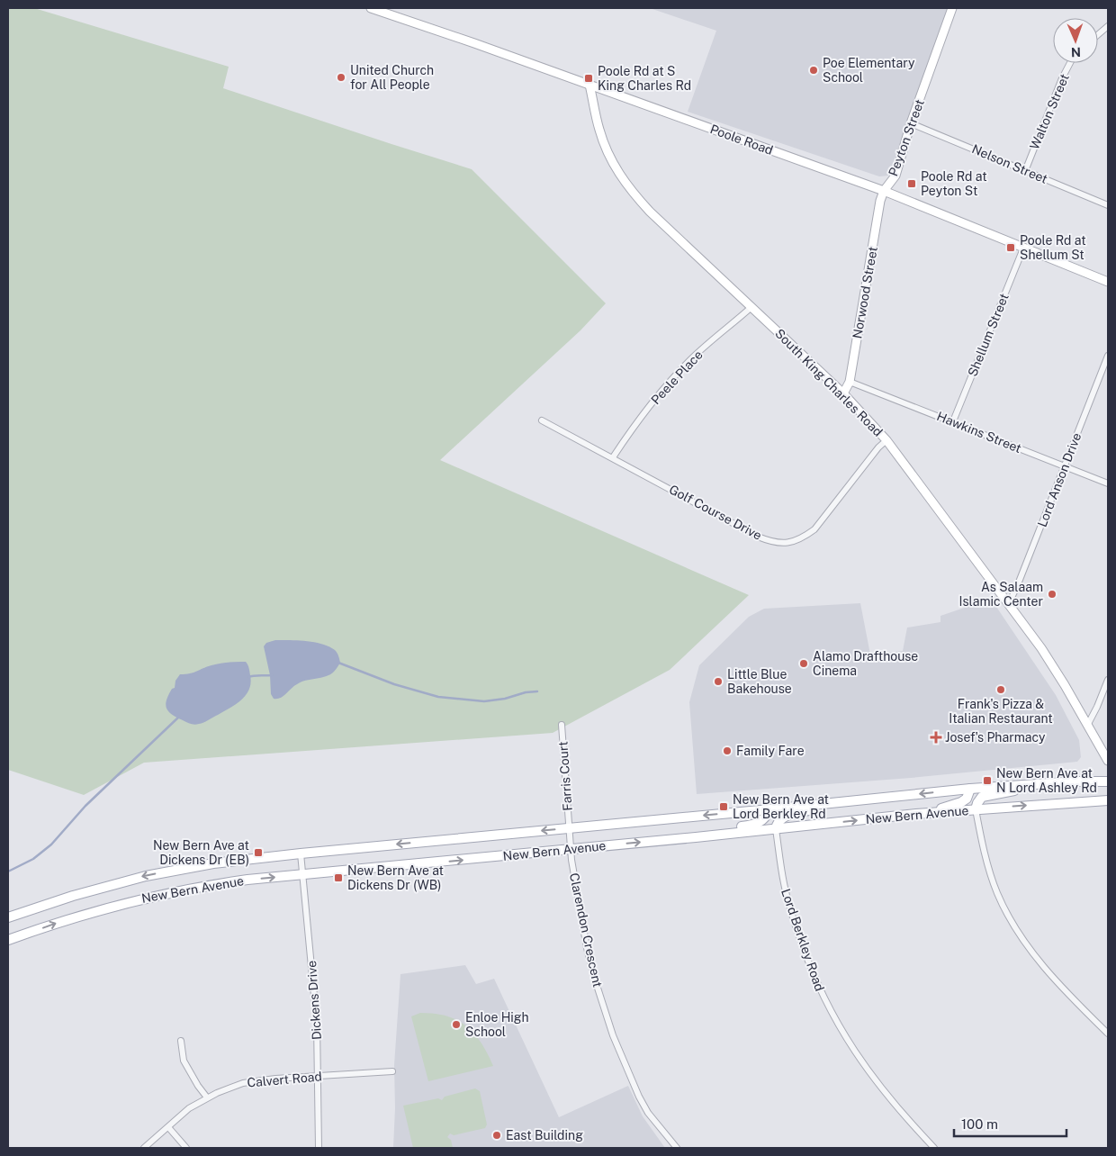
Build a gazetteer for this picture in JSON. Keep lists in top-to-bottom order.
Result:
{
  "streets": {
    "main road": ["New Bern Avenue"],
    "street": [
      "Walton Street",
      "Peyton Street",
      "Poole Road",
      "Nelson Street",
      "Norwood Street",
      "Shellum Street",
      "Peele Place",
      "South King Charles Road",
      "Hawkins Street",
      "Lord Anson Drive",
      "Golf Course Drive",
      "Farris Court",
      "Clarendon Crescent",
      "Lord Berkley Road",
      "Dickens Drive",
      "Calvert Road"
    ]
  },
  "crossings": [
    ["Walton Street", "Nelson Street"],
    ["Peyton Street", "Poole Road"],
    ["Peyton Street", "Nelson Street"],
    ["Peyton Street", "Norwood Street"],
    ["Poole Road", "Norwood Street"],
    ["Poole Road", "Shellum Street"],
    ["Poole Road", "South King Charles Road"],
    ["Norwood Street", "South King Charles Road"],
    ["Norwood Street", "Hawkins Street"],
    ["Shellum Street", "Hawkins Street"],
    ["Peele Place", "South King Charles Road"],
    ["Peele Place", "Golf Course Drive"],
    ["South King Charles Road", "Lord Anson Drive"],
    ["South King Charles Road", "Golf Course Drive"],
    ["Hawkins Street", "Lord Anson Drive"],
    ["Farris Court", "New Bern Avenue"],
    ["Farris Court", "Clarendon Crescent"],
    ["New Bern Avenue", "Clarendon Crescent"],
    ["New Bern Avenue", "Lord Berkley Road"],
    ["New Bern Avenue", "Dickens Drive"],
    ["Dickens Drive", "Calvert Road"]
  ],
  "places": {
    "other": [
      "Poe Elementary School",
      "United Church for All People",
      "As Salaam Islamic Center",
      "Alamo Drafthouse Cinema",
      "Little Blue Bakehouse",
      "Frank's Pizza & Italian Restaurant",
      "Family Fare",
      "Enloe High School",
      "East Building"
    ],
    "transit": [
      "Poole Rd at S King Charles Rd",
      "Poole Rd at Peyton St",
      "Poole Rd at Shellum St",
      "New Bern Ave at N Lord Ashley Rd",
      "New Bern Ave at Lord Berkley Rd",
      "New Bern Ave at Dickens Dr (EB)",
      "New Bern Ave at Dickens Dr (WB)"
    ],
    "health": ["Josef's Pharmacy"]
  },
  "scale_bar": "100 m",
  "north": "bottom"
}
